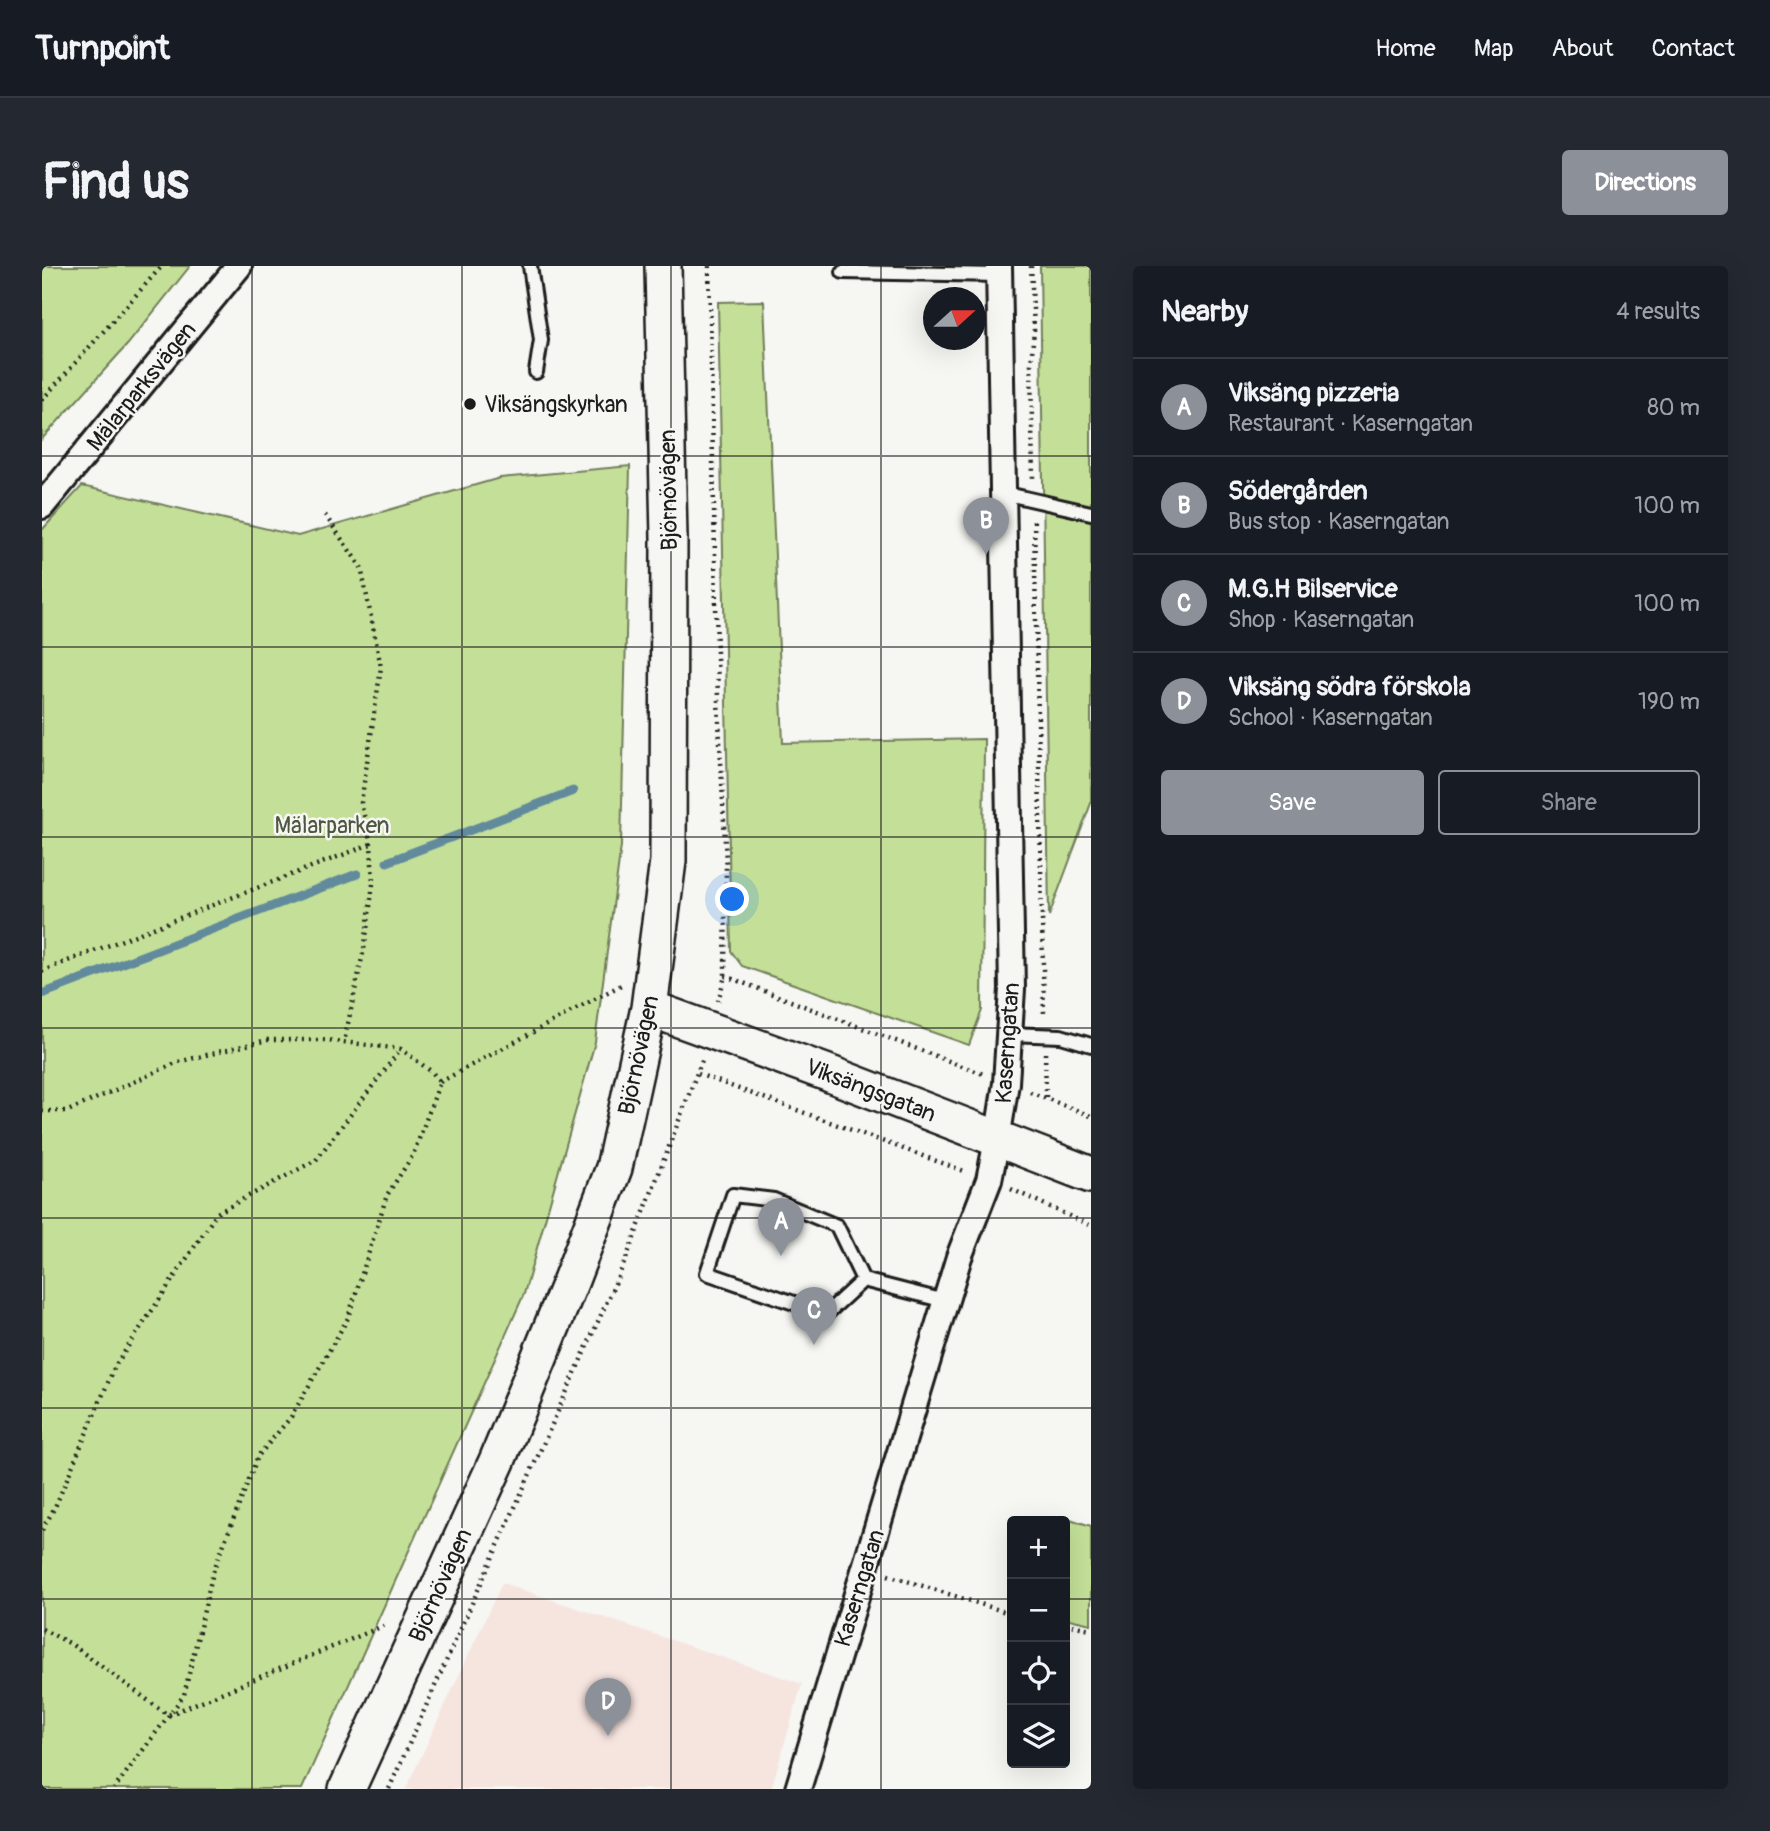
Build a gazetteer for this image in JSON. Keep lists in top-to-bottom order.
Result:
{
  "streets": {
    "main road": ["Björnövägen", "Viksängsgatan"],
    "street": ["Mälarparksvägen", "Kaserngatan"]
  },
  "crossings": [
    ["Björnövägen", "Viksängsgatan"],
    ["Kaserngatan", "Viksängsgatan"]
  ],
  "parks": ["Mälarparken"],
  "places": ["Viksängskyrkan"],
  "north": "right",
  "page": {
    "header": "Turnpoint",
    "nav": [
      "Home",
      "Map",
      "About",
      "Contact"
    ],
    "buttons": [
      "Directions",
      ["Save", "Share"]
    ],
    "title": "Find us",
    "heading": ["Nearby", "4 results"],
    "list": [
      {
        "mark": "A",
        "name": "Viksäng pizzeria",
        "note": "Restaurant · Kaserngatan",
        "value": "80 m"
      },
      {
        "mark": "B",
        "name": "Södergården",
        "note": "Bus stop · Kaserngatan",
        "value": "100 m"
      },
      {
        "mark": "C",
        "name": "M.G.H Bilservice",
        "note": "Shop · Kaserngatan",
        "value": "100 m"
      },
      {
        "mark": "D",
        "name": "Viksäng södra förskola",
        "note": "School · Kaserngatan",
        "value": "190 m"
      }
    ],
    "pins": [
      "B",
      "A",
      "C",
      "D"
    ],
    "map_buttons": ["+", "−"]
  }
}
